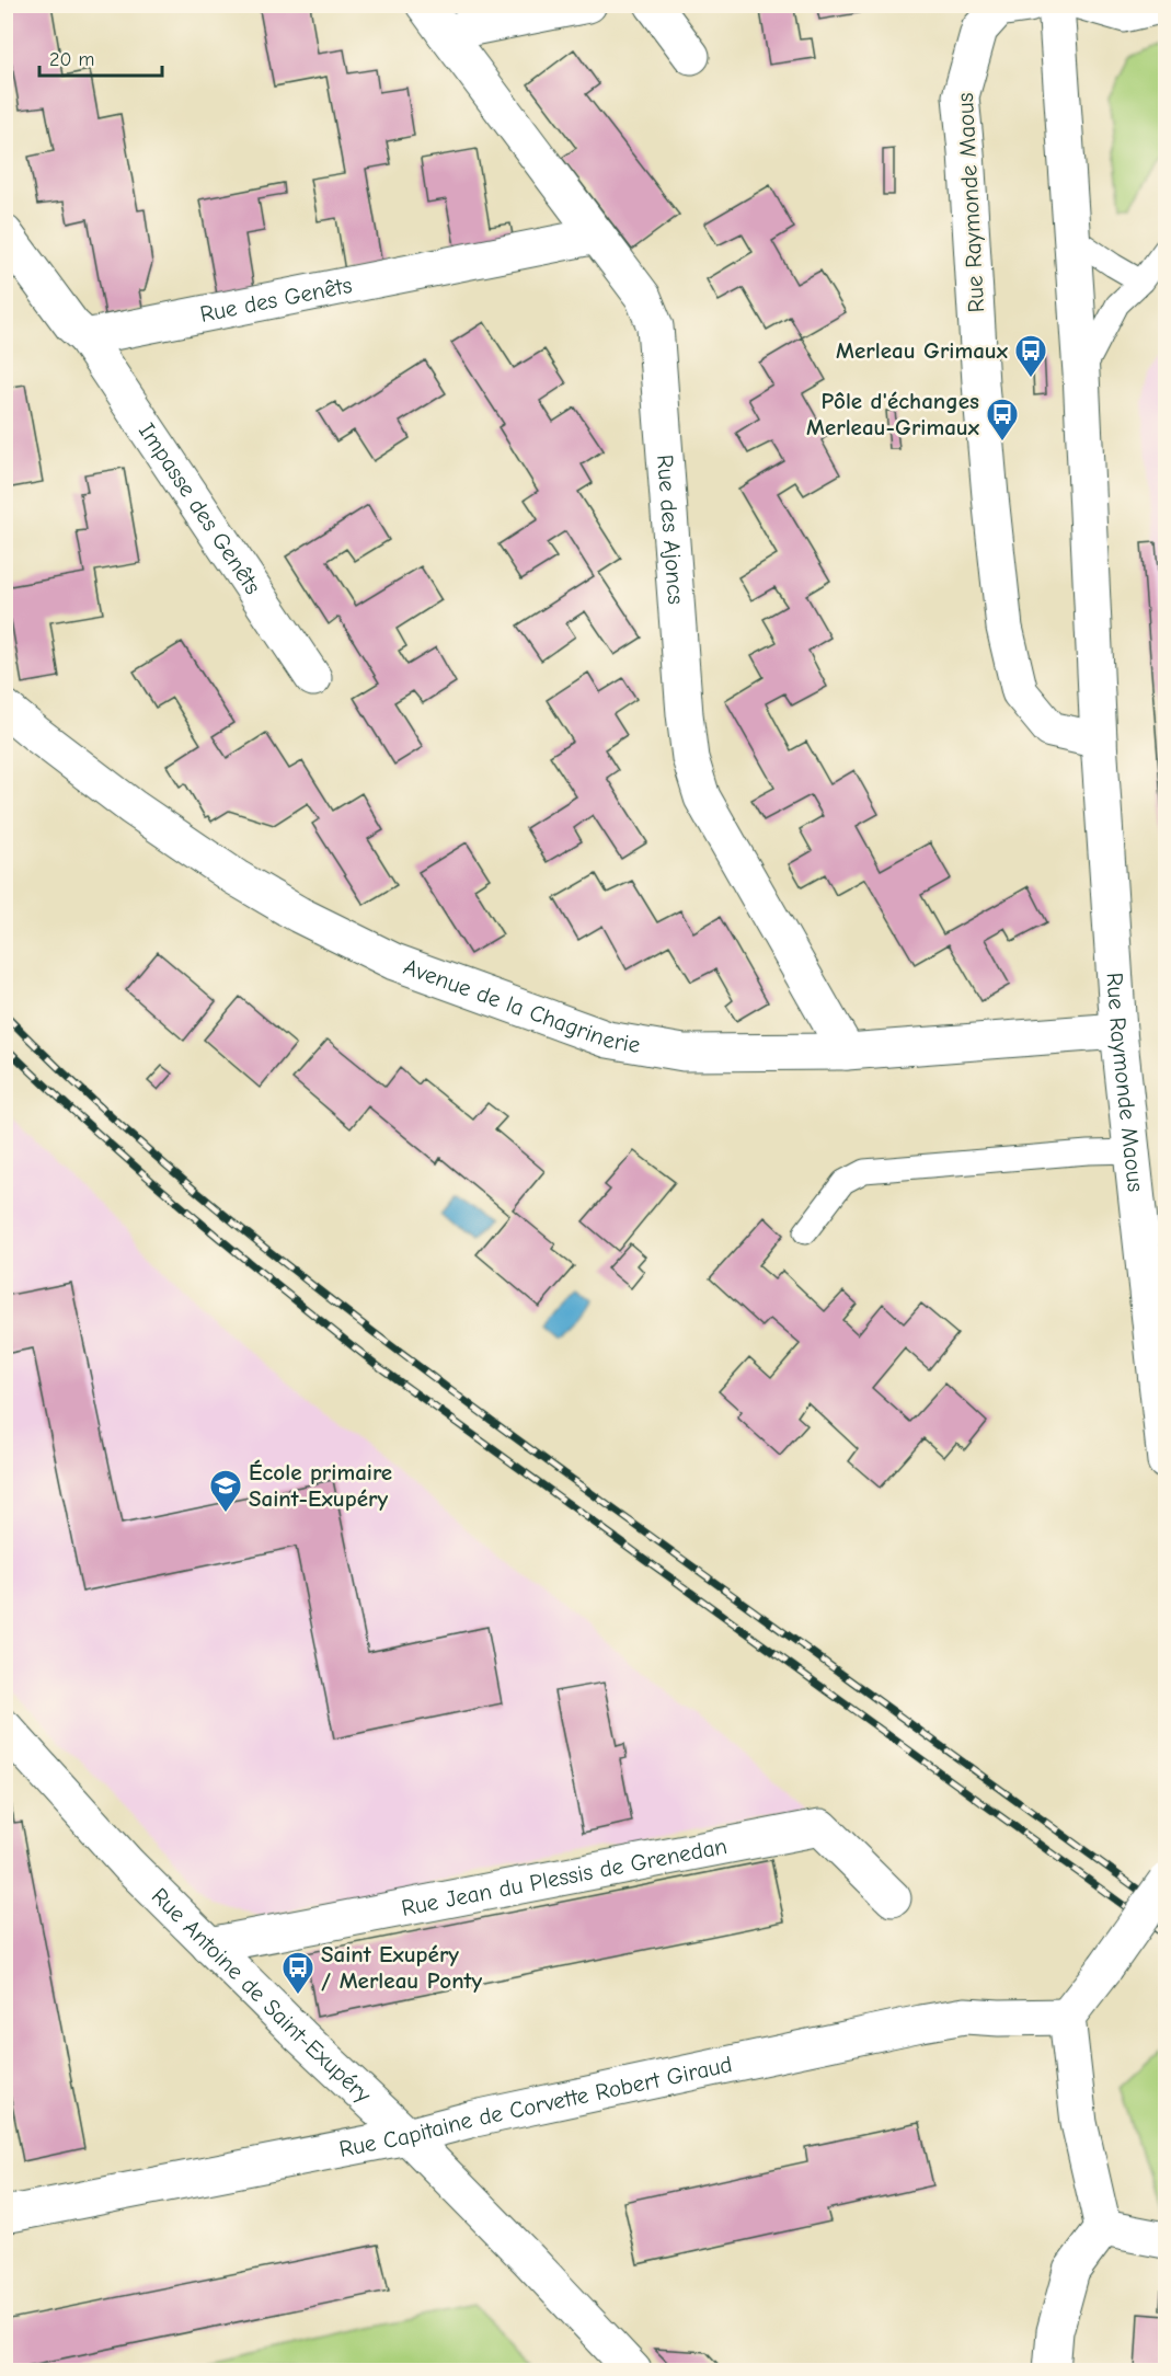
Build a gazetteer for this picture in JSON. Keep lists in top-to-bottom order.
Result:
{
  "streets": {
    "street": [
      "Rue Raymonde Maous",
      "Rue des Genêts",
      "Impasse des Genêts",
      "Rue des Ajoncs",
      "Avenue de la Chagrinerie",
      "Rue Jean du Plessis de Grenedan",
      "Rue Antoine de Saint-Exupéry",
      "Rue Capitaine de Corvette Robert Giraud"
    ]
  },
  "crossings": [
    ["Rue Raymonde Maous", "Avenue de la Chagrinerie"],
    ["Rue des Genêts", "Impasse des Genêts"],
    ["Rue des Genêts", "Rue des Ajoncs"],
    ["Rue des Ajoncs", "Avenue de la Chagrinerie"],
    ["Rue Jean du Plessis de Grenedan", "Rue Antoine de Saint-Exupéry"],
    ["Rue Antoine de Saint-Exupéry", "Rue Capitaine de Corvette Robert Giraud"]
  ],
  "places": {
    "bus stop": ["Merleau Grimaux", "Pôle d'échanges Merleau-Grimaux", "Saint Exupéry / Merleau Ponty"],
    "school or university": ["École primaire Saint-Exupéry"]
  },
  "scale_bar": "20 m"
}
